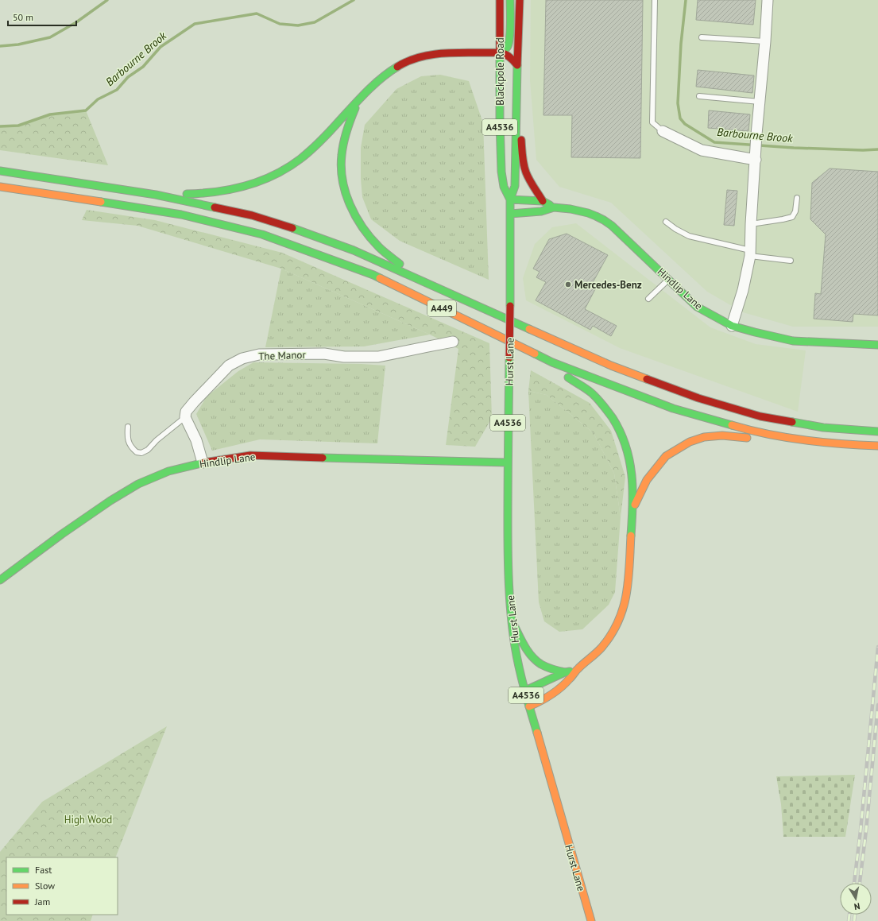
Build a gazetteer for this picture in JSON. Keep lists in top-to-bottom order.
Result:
{
  "streets": {
    "main road": [
      "Blackpole Road",
      "A4536",
      "Hindlip Lane",
      "A449",
      "Hurst Lane"
    ],
    "street": ["The Manor"]
  },
  "crossings": [
    ["Blackpole Road", "Hindlip Lane"],
    ["Blackpole Road", "Hurst Lane"],
    ["Hindlip Lane", "Hurst Lane"]
  ],
  "water": ["Barbourne Brook"],
  "parks": ["High Wood"],
  "places": ["Mercedes-Benz"],
  "legend": ["Fast", "Slow", "Jam"],
  "scale_bar": "50 m",
  "north": "bottom"
}
